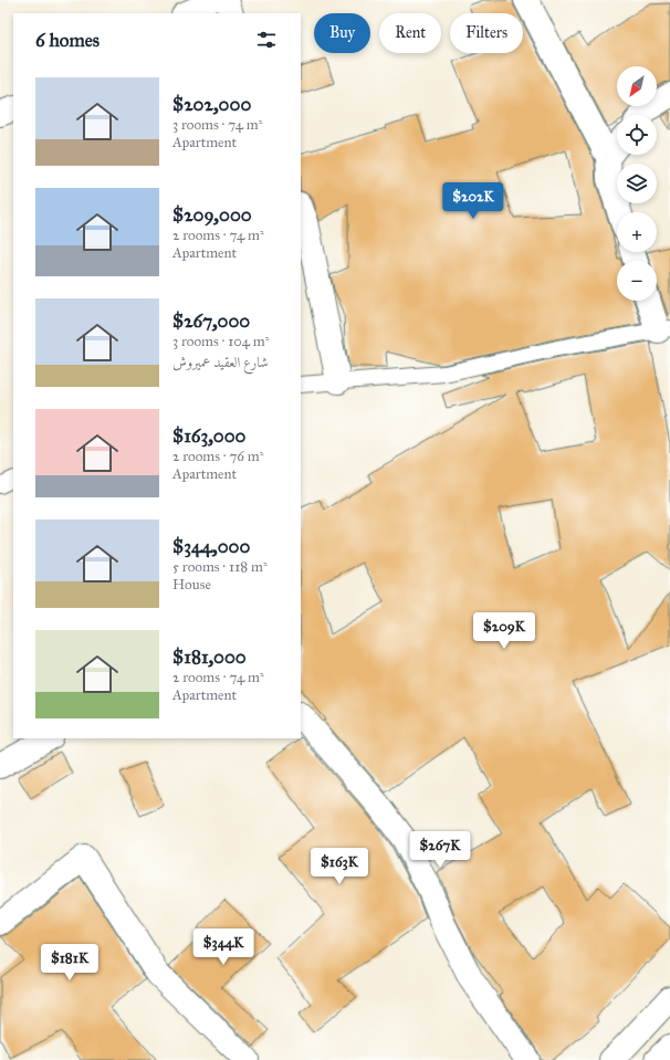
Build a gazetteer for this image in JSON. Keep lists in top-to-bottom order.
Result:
{
  "north": "bottom left",
  "page": {
    "chip": ["Buy", "Rent", "Filters"],
    "heading": "6 homes",
    "map_buttons": ["+", "−"],
    "list": [
      {
        "name": "$202,000",
        "note": "3 rooms · 74 m² · Apartment"
      },
      {
        "name": "$209,000",
        "note": "2 rooms · 74 m² · Apartment"
      },
      {
        "name": "$267,000",
        "note": "3 rooms · 104 m² · شارع العقيد عميروش"
      },
      {
        "name": "$163,000",
        "note": "2 rooms · 76 m² · Apartment"
      },
      {
        "name": "$344,000",
        "note": "5 rooms · 118 m² · House"
      },
      {
        "name": "$181,000",
        "note": "2 rooms · 74 m² · Apartment"
      }
    ],
    "price": [
      "$202K",
      "$209K",
      "$267K",
      "$163K",
      "$344K",
      "$181K"
    ]
  }
}
